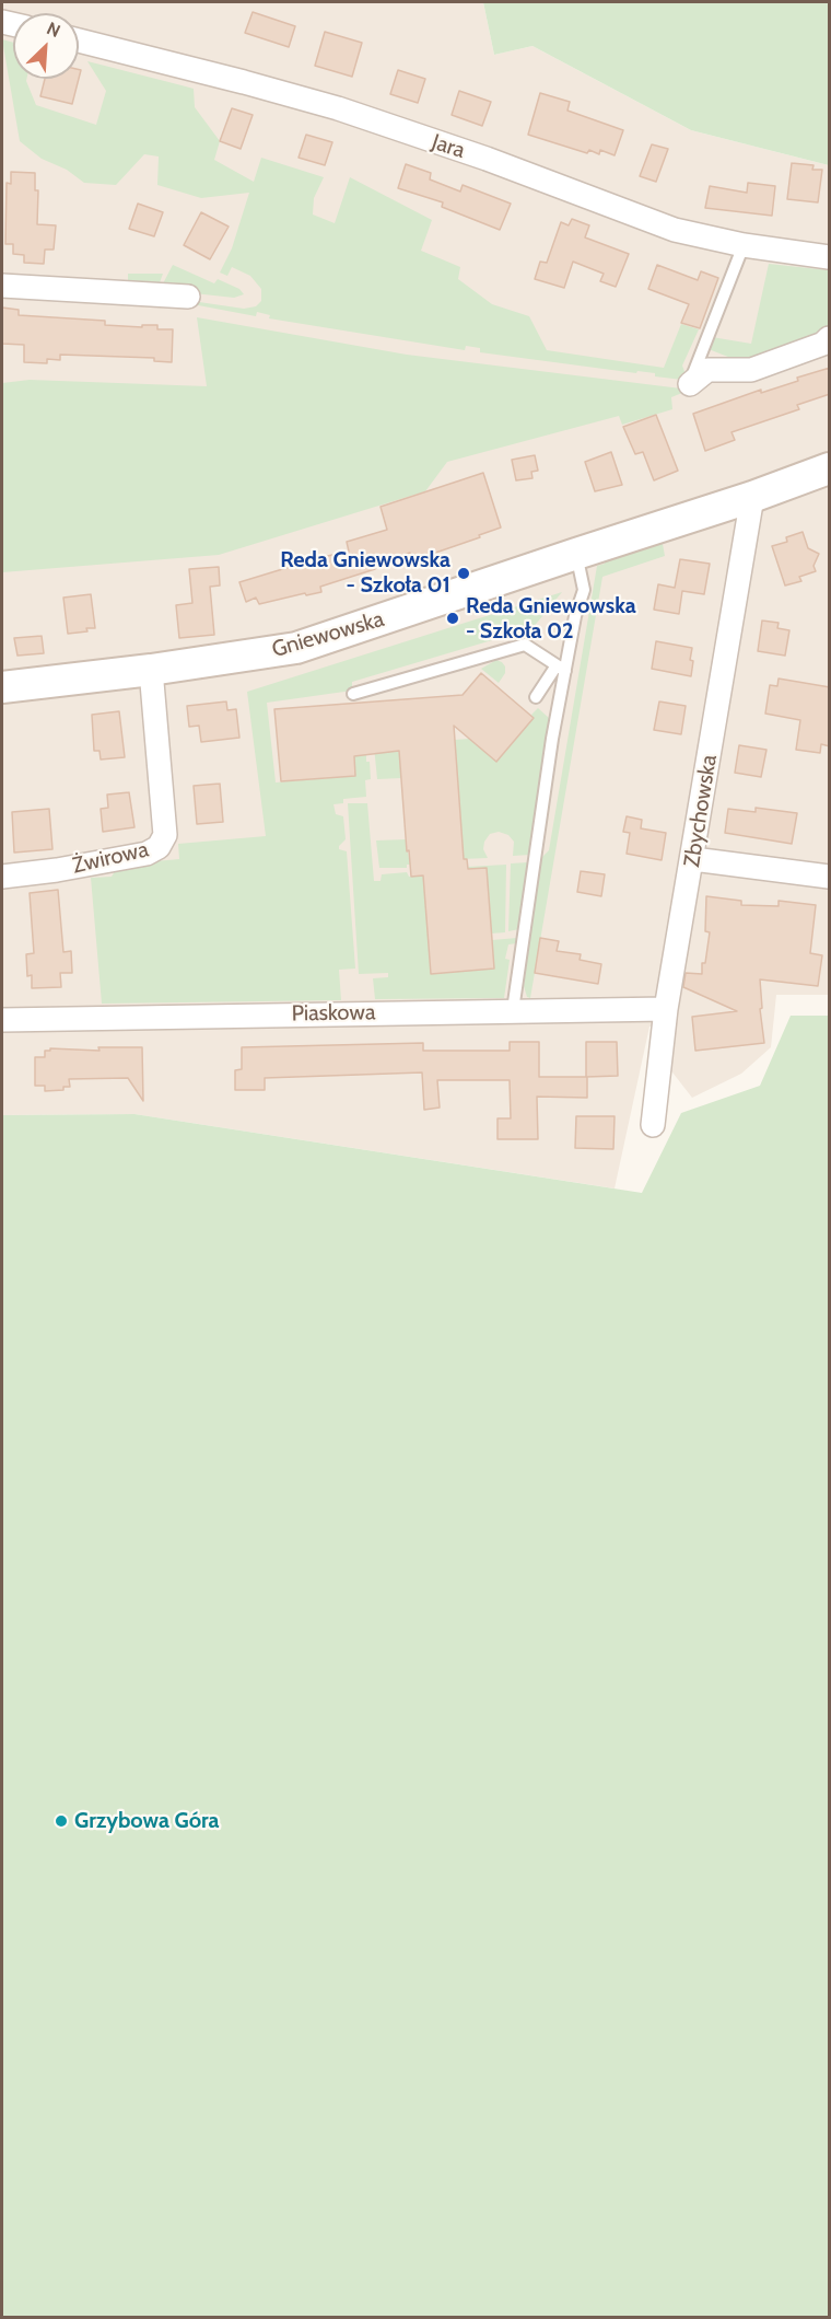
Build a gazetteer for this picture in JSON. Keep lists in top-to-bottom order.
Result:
{
  "streets": {
    "street": [
      "Jara",
      "Gniewowska",
      "Zbychowska",
      "Żwirowa",
      "Piaskowa"
    ]
  },
  "crossings": [
    ["Gniewowska", "Zbychowska"],
    ["Gniewowska", "Żwirowa"],
    ["Zbychowska", "Piaskowa"]
  ],
  "places": ["Reda Gniewowska - Szkoła 01", "Reda Gniewowska - Szkoła 02", "Grzybowa Góra"],
  "north": "top right"
}
